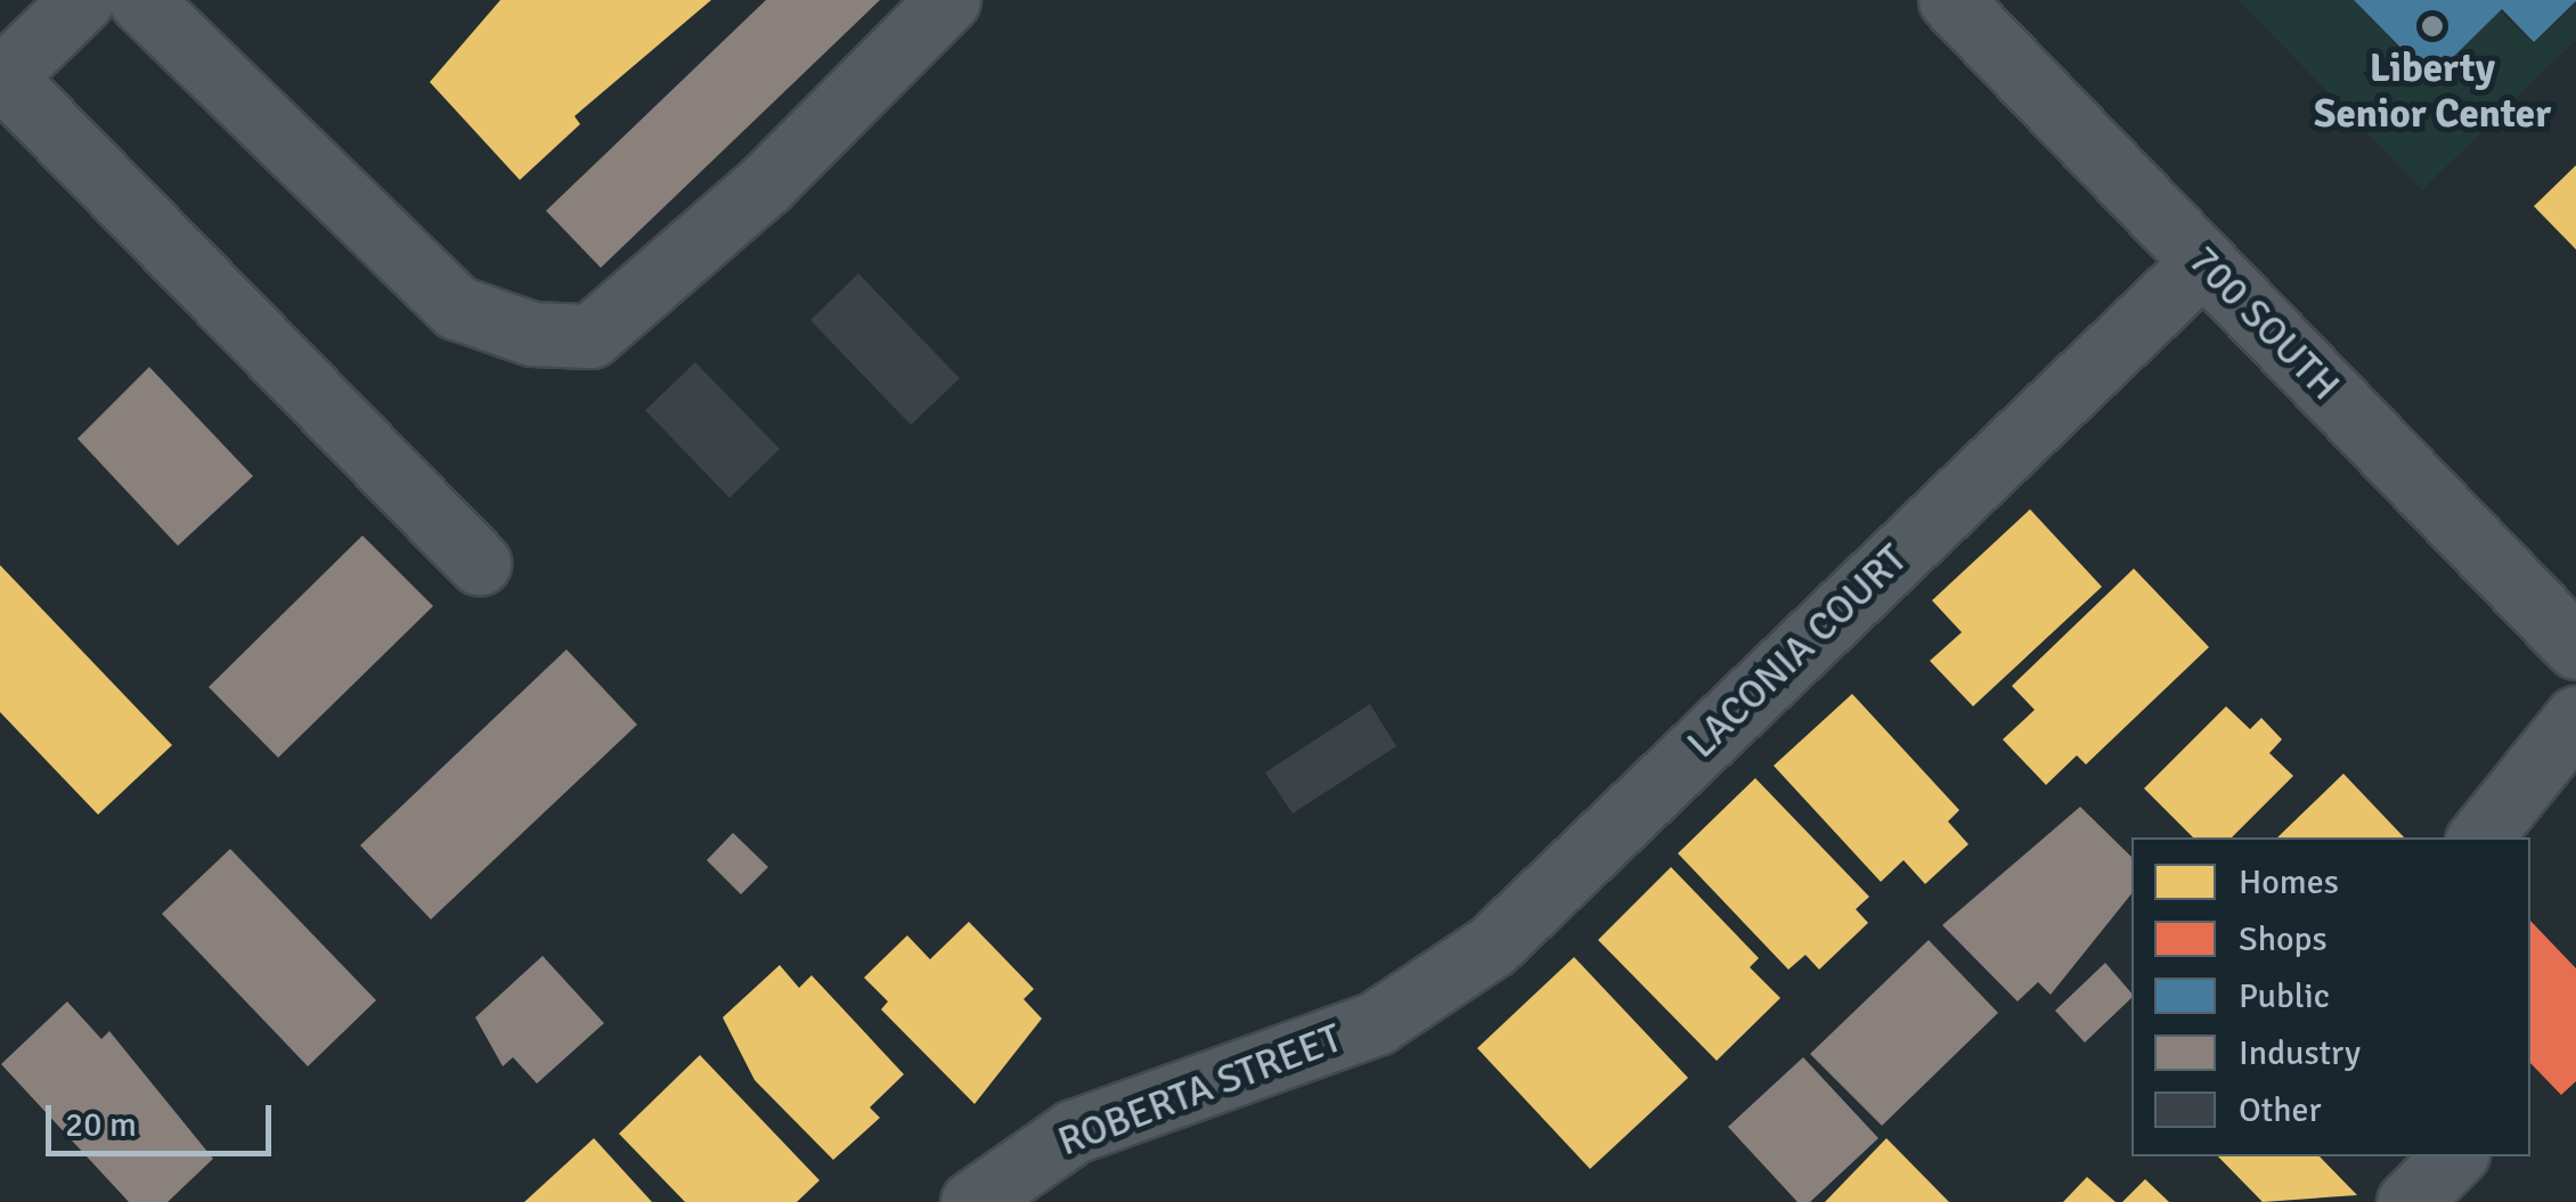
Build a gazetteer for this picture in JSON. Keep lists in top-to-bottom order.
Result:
{
  "streets": {
    "street": ["700 SOUTH", "LACONIA COURT", "ROBERTA STREET"]
  },
  "crossings": [
    ["700 SOUTH", "LACONIA COURT"],
    ["LACONIA COURT", "ROBERTA STREET"]
  ],
  "places": ["Liberty Senior Center"],
  "legend": [
    "Homes",
    "Shops",
    "Public",
    "Industry",
    "Other"
  ],
  "scale_bar": "20 m"
}
